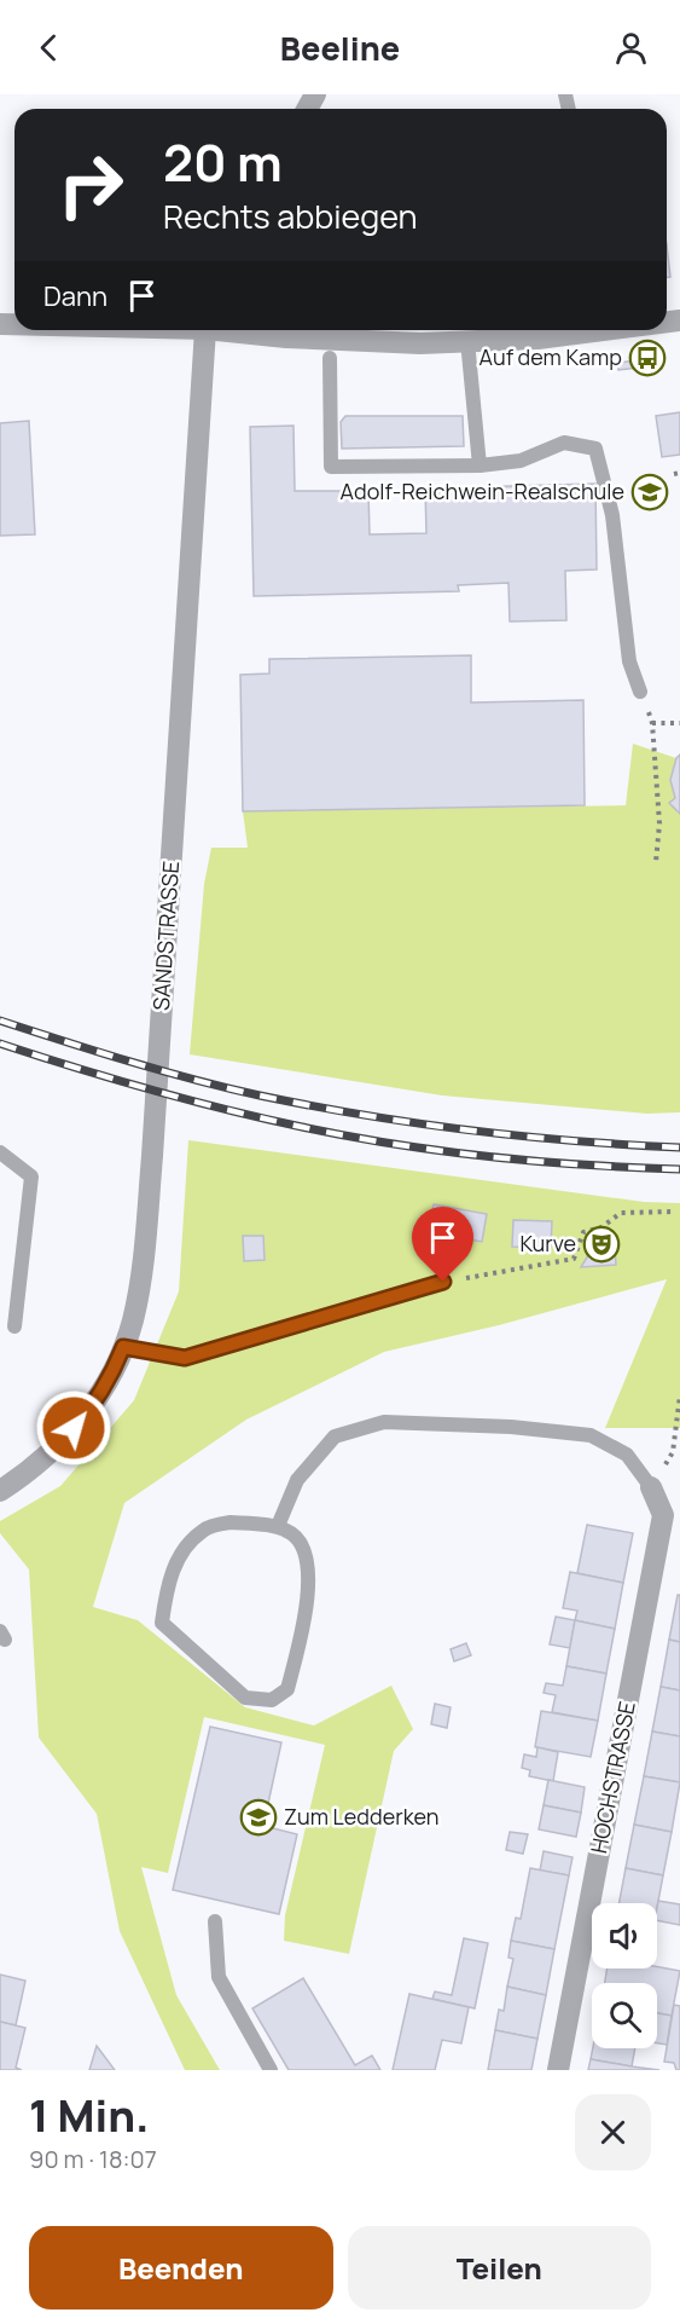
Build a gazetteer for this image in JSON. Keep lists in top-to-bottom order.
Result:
{
  "streets": {
    "street": ["SANDSTRASSE", "HOCHSTRASSE"]
  },
  "places": {
    "bus stop": ["Auf dem Kamp"],
    "school or university": ["Adolf-Reichwein-Realschule", "Zum Ledderken"],
    "theatre": ["Kurve"]
  },
  "page": {
    "header": "Beeline",
    "turn": ["20 m", "Rechts abbiegen"],
    "then": "Dann",
    "heading": ["1 Min.", "90 m · 18:07"],
    "buttons": ["Beenden", "Teilen"]
  }
}
